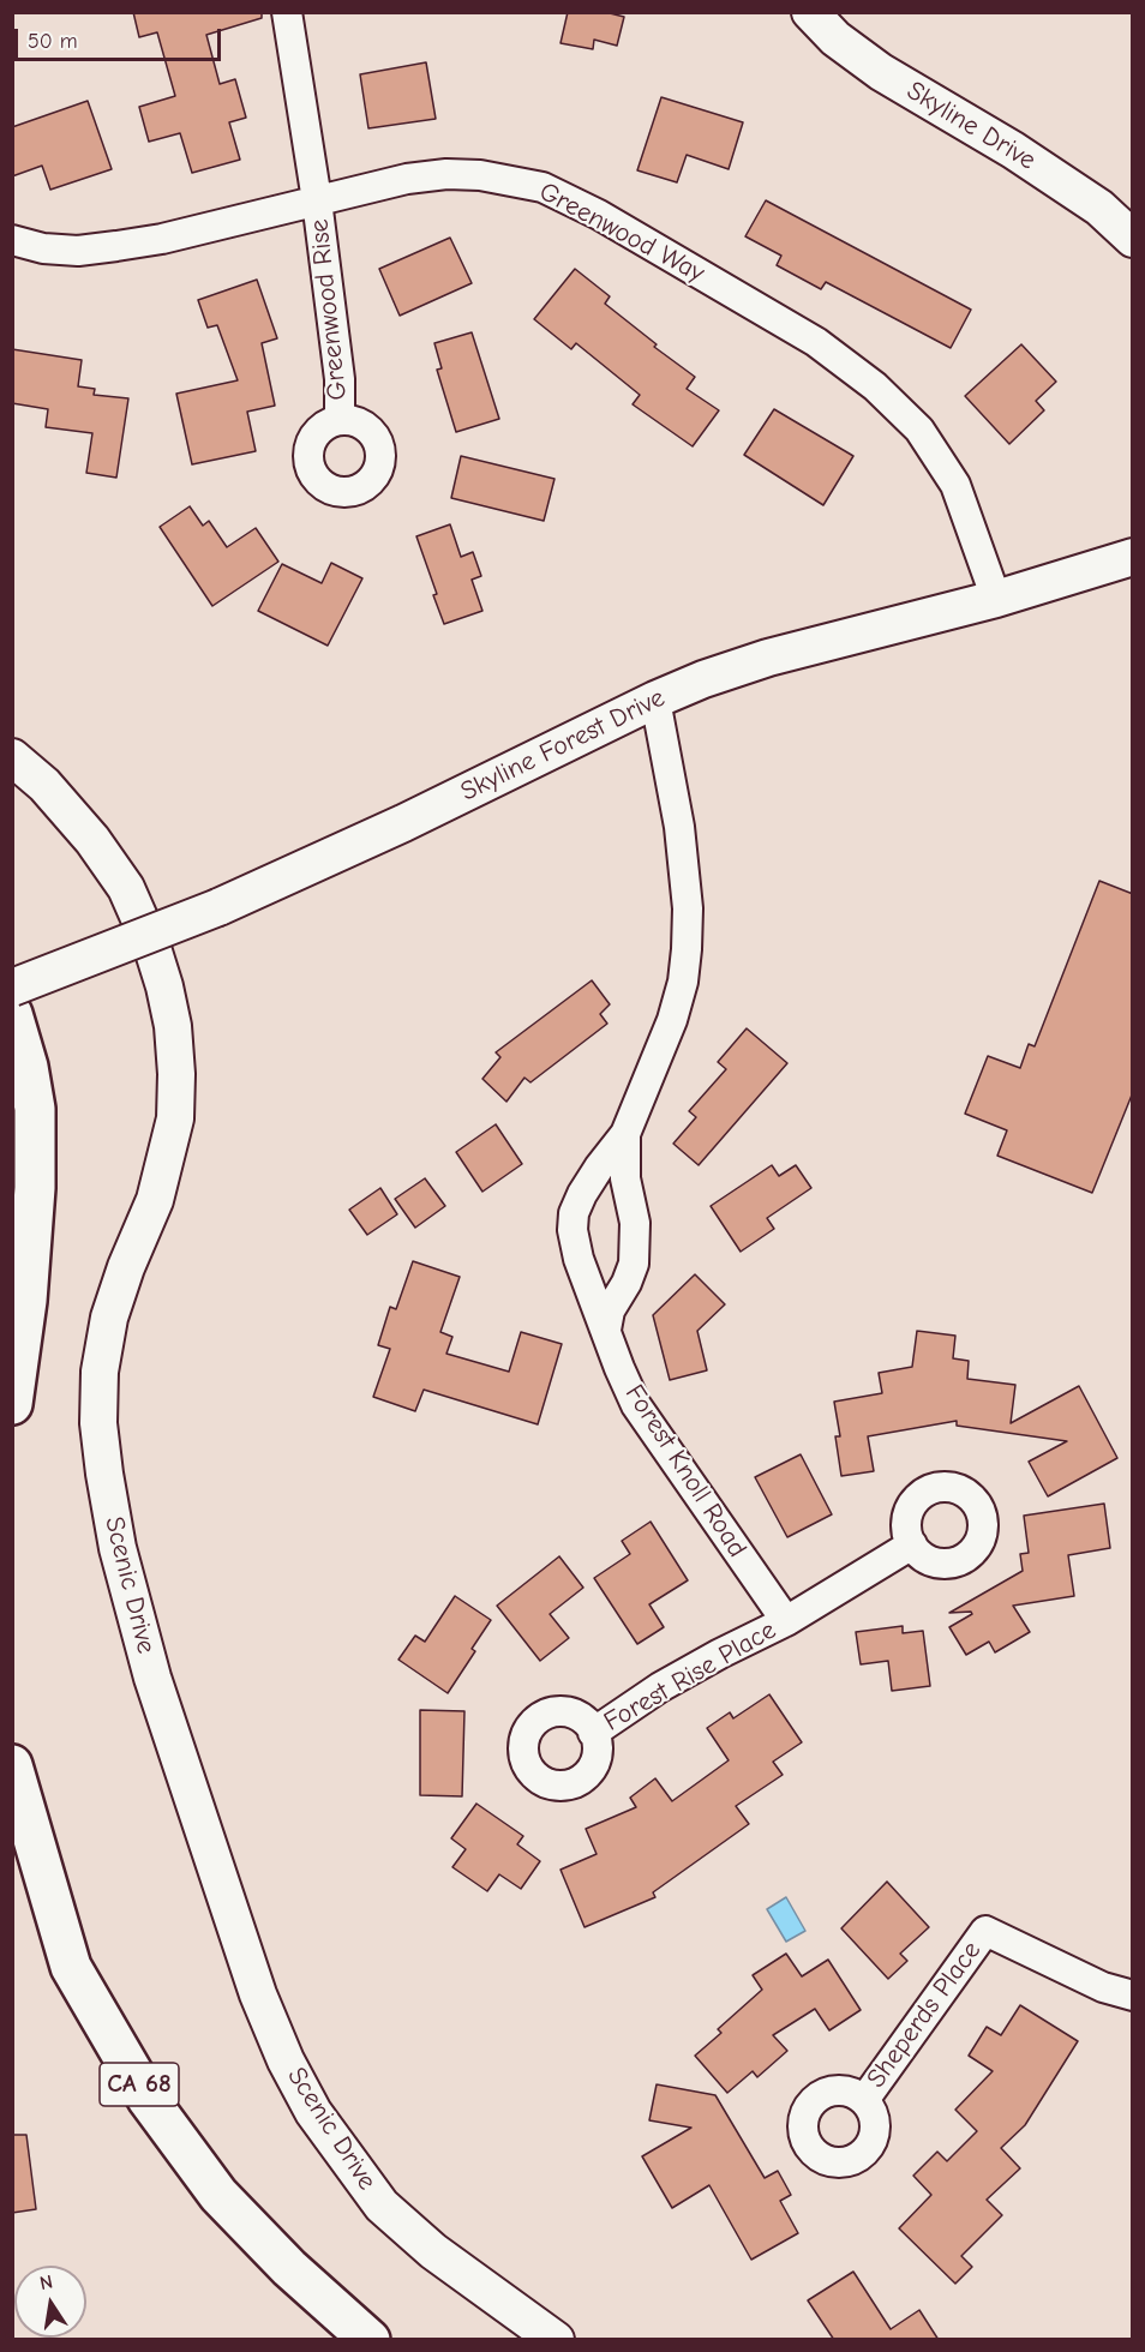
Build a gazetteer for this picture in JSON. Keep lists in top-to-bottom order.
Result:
{
  "streets": {
    "main road": ["CA 68"],
    "street": [
      "Skyline Drive",
      "Greenwood Way",
      "Greenwood Rise",
      "Skyline Forest Drive",
      "Forest Knoll Road",
      "Scenic Drive",
      "Forest Rise Place",
      "Sheperds Place"
    ]
  },
  "crossings": [
    ["Greenwood Way", "Greenwood Rise"],
    ["Greenwood Way", "Skyline Forest Drive"],
    ["Skyline Forest Drive", "Forest Knoll Road"],
    ["Forest Knoll Road", "Forest Rise Place"]
  ],
  "scale_bar": "50 m",
  "north": "top"
}
